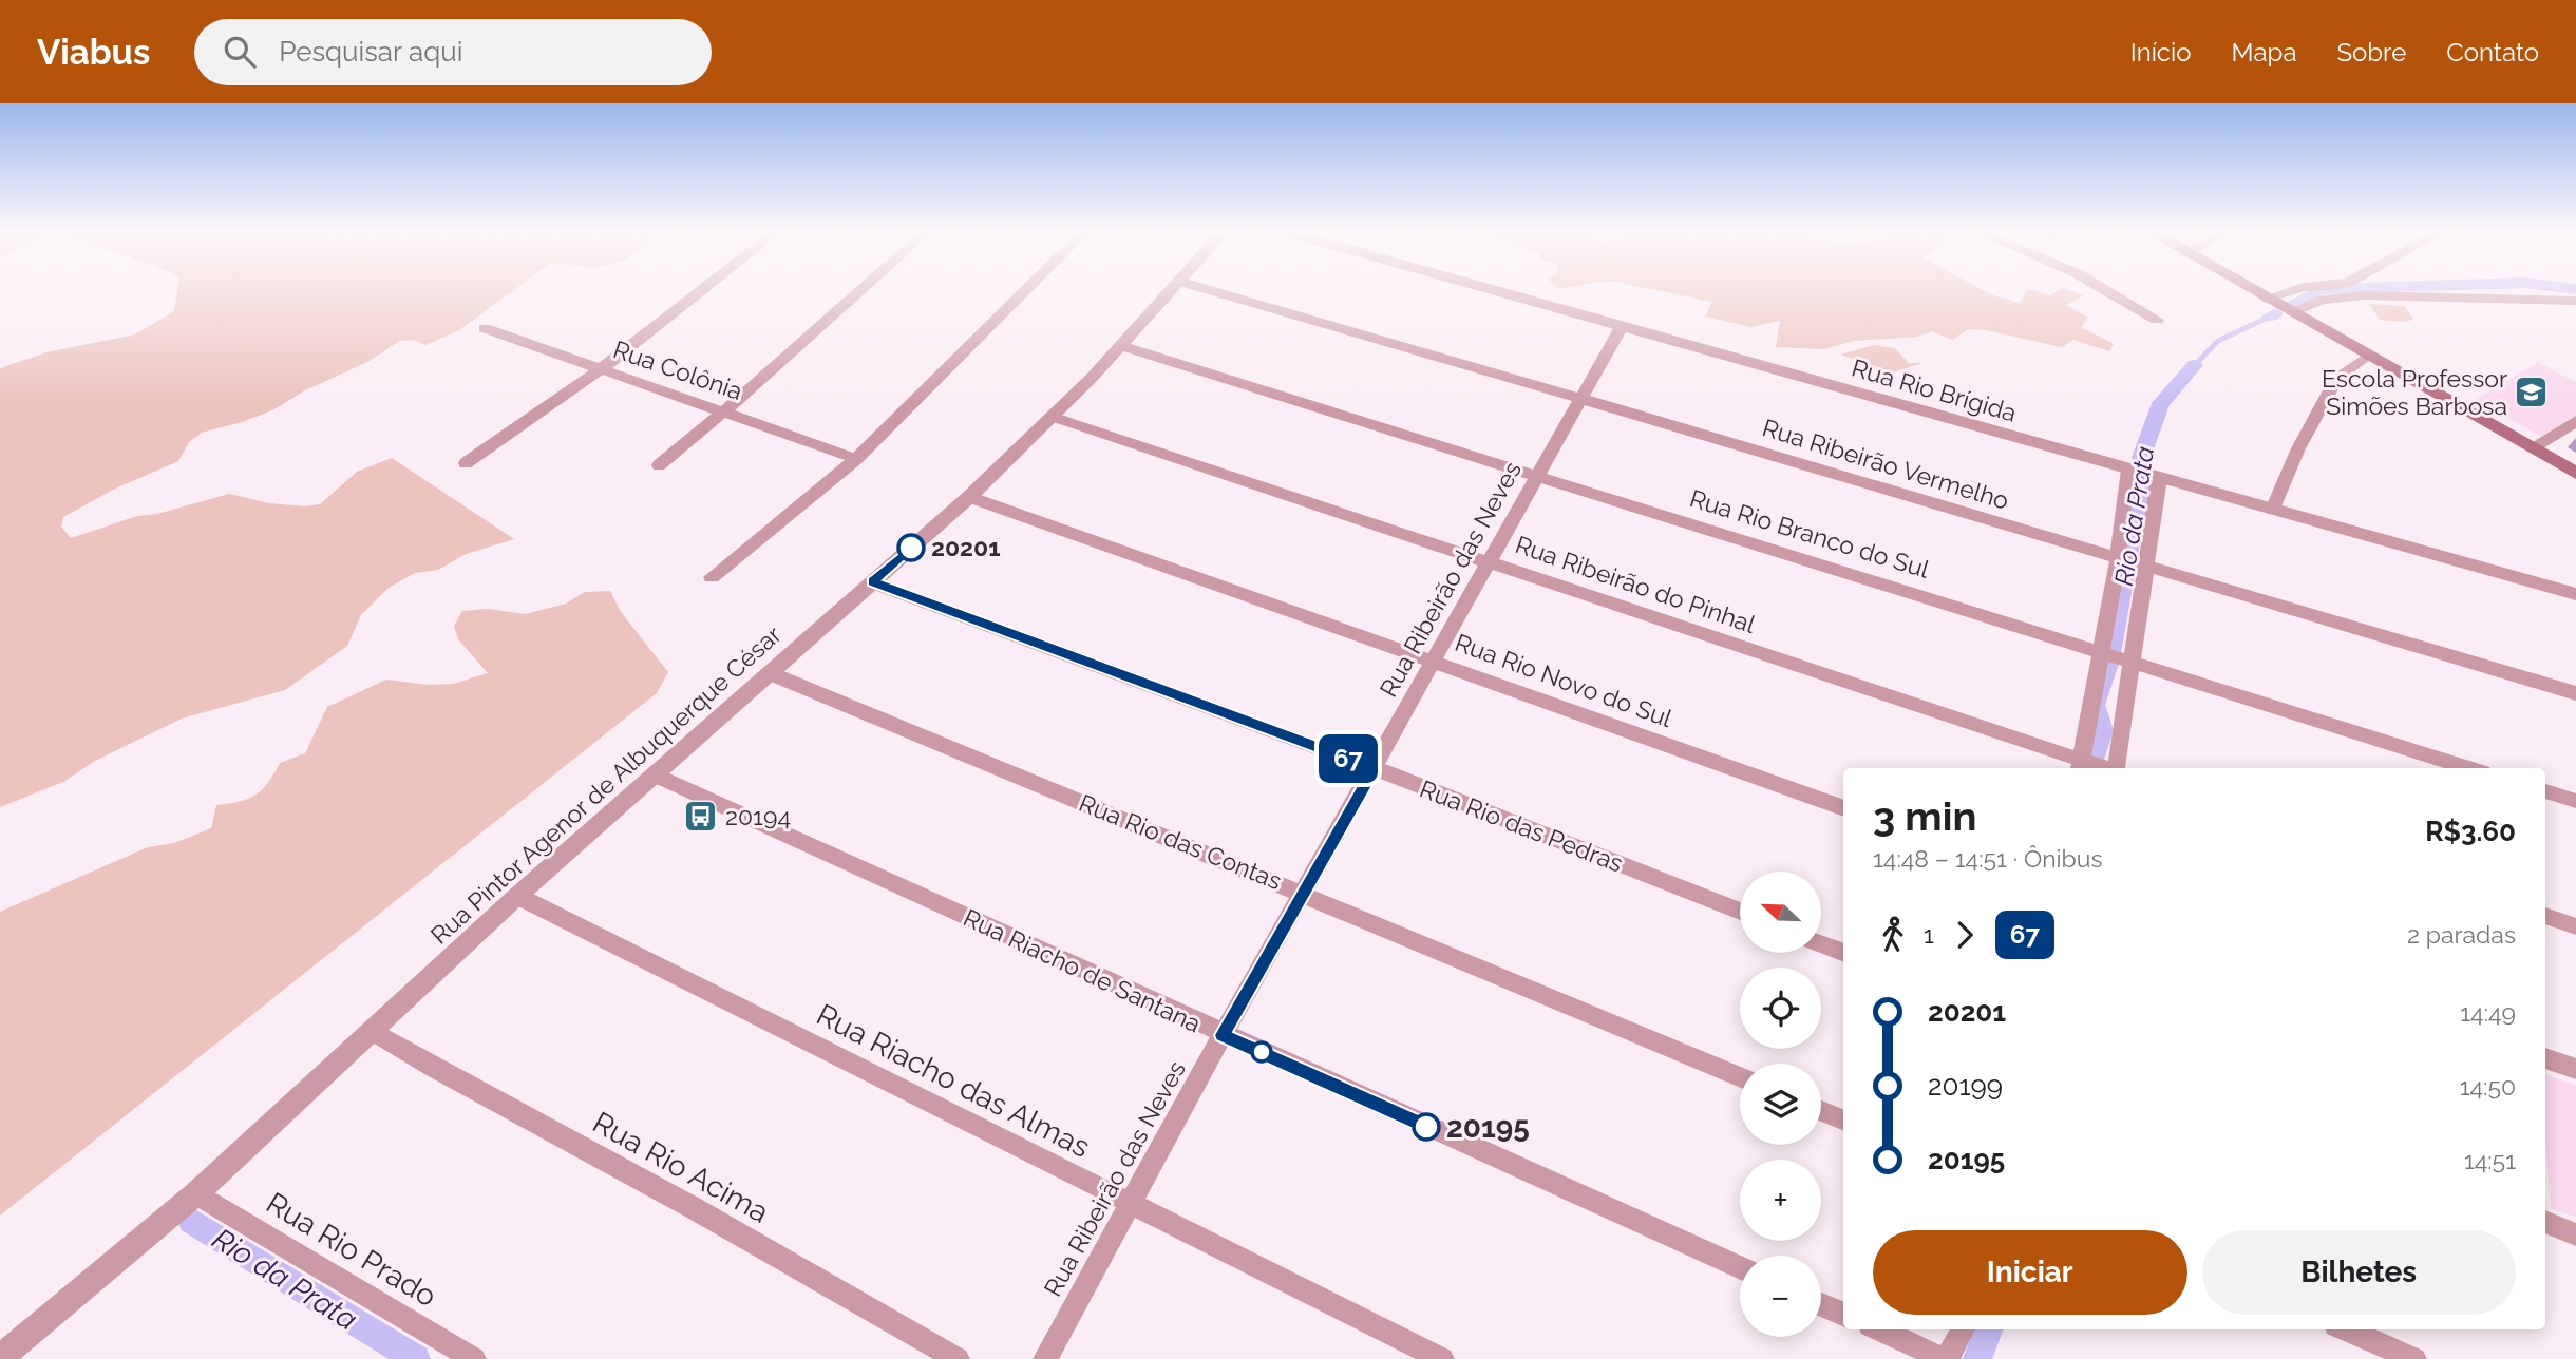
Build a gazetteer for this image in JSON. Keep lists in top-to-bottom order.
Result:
{
  "streets": {
    "street": [
      "Rua Colônia",
      "Rua Rio Brígida",
      "Rua Ribeirão Vermelho",
      "Rua Rio Branco do Sul",
      "Rua Ribeirão das Neves",
      "Rua Ribeirão do Pinhal",
      "Rua Rio Novo do Sul",
      "Rua Pintor Agenor de Albuquerque César",
      "Rua Rio das Pedras",
      "Rua Rio das Contas",
      "Rua Riacho de Santana",
      "Rua Riacho das Almas",
      "Rua Rio Acima",
      "Rua Rio Prado"
    ]
  },
  "crossings": [
    ["Rua Rio Brígida", "Rua Ribeirão das Neves"],
    ["Rua Ribeirão Vermelho", "Rua Ribeirão das Neves"],
    ["Rua Rio Branco do Sul", "Rua Ribeirão das Neves"],
    ["Rua Rio Branco do Sul", "Rua Pintor Agenor de Albuquerque César"],
    ["Rua Ribeirão das Neves", "Rua Ribeirão do Pinhal"],
    ["Rua Ribeirão das Neves", "Rua Rio Novo do Sul"],
    ["Rua Ribeirão das Neves", "Rua Rio das Pedras"],
    ["Rua Ribeirão das Neves", "Rua Rio das Contas"],
    ["Rua Ribeirão das Neves", "Rua Riacho de Santana"],
    ["Rua Ribeirão das Neves", "Rua Riacho das Almas"],
    ["Rua Ribeirão do Pinhal", "Rua Pintor Agenor de Albuquerque César"],
    ["Rua Rio Novo do Sul", "Rua Pintor Agenor de Albuquerque César"],
    ["Rua Pintor Agenor de Albuquerque César", "Rua Rio das Pedras"],
    ["Rua Pintor Agenor de Albuquerque César", "Rua Rio das Contas"],
    ["Rua Pintor Agenor de Albuquerque César", "Rua Riacho de Santana"],
    ["Rua Pintor Agenor de Albuquerque César", "Rua Riacho das Almas"],
    ["Rua Pintor Agenor de Albuquerque César", "Rua Rio Acima"],
    ["Rua Pintor Agenor de Albuquerque César", "Rua Rio Prado"]
  ],
  "water": ["Rio da Prata"],
  "places": {
    "school or university": ["Escola Professor Simões Barbosa"],
    "other": ["20201", "20195"],
    "bus stop": ["20194"]
  },
  "lines": ["bus line 67"],
  "north": "top left",
  "page": {
    "header": "Viabus",
    "search": "Pesquisar aqui",
    "nav": [
      "Início",
      "Mapa",
      "Sobre",
      "Contato"
    ],
    "on_map": "67",
    "heading": ["3 min", "14:48 – 14:51 · Ônibus", "R$3.60"],
    "map_buttons": ["+", "−"],
    "legs": ["1", "67", "2 paradas"],
    "list": [
      {
        "name": "20201",
        "value": "14:49"
      },
      {
        "name": "20199",
        "value": "14:50"
      },
      {
        "name": "20195",
        "value": "14:51"
      }
    ],
    "buttons": ["Iniciar", "Bilhetes"]
  }
}
